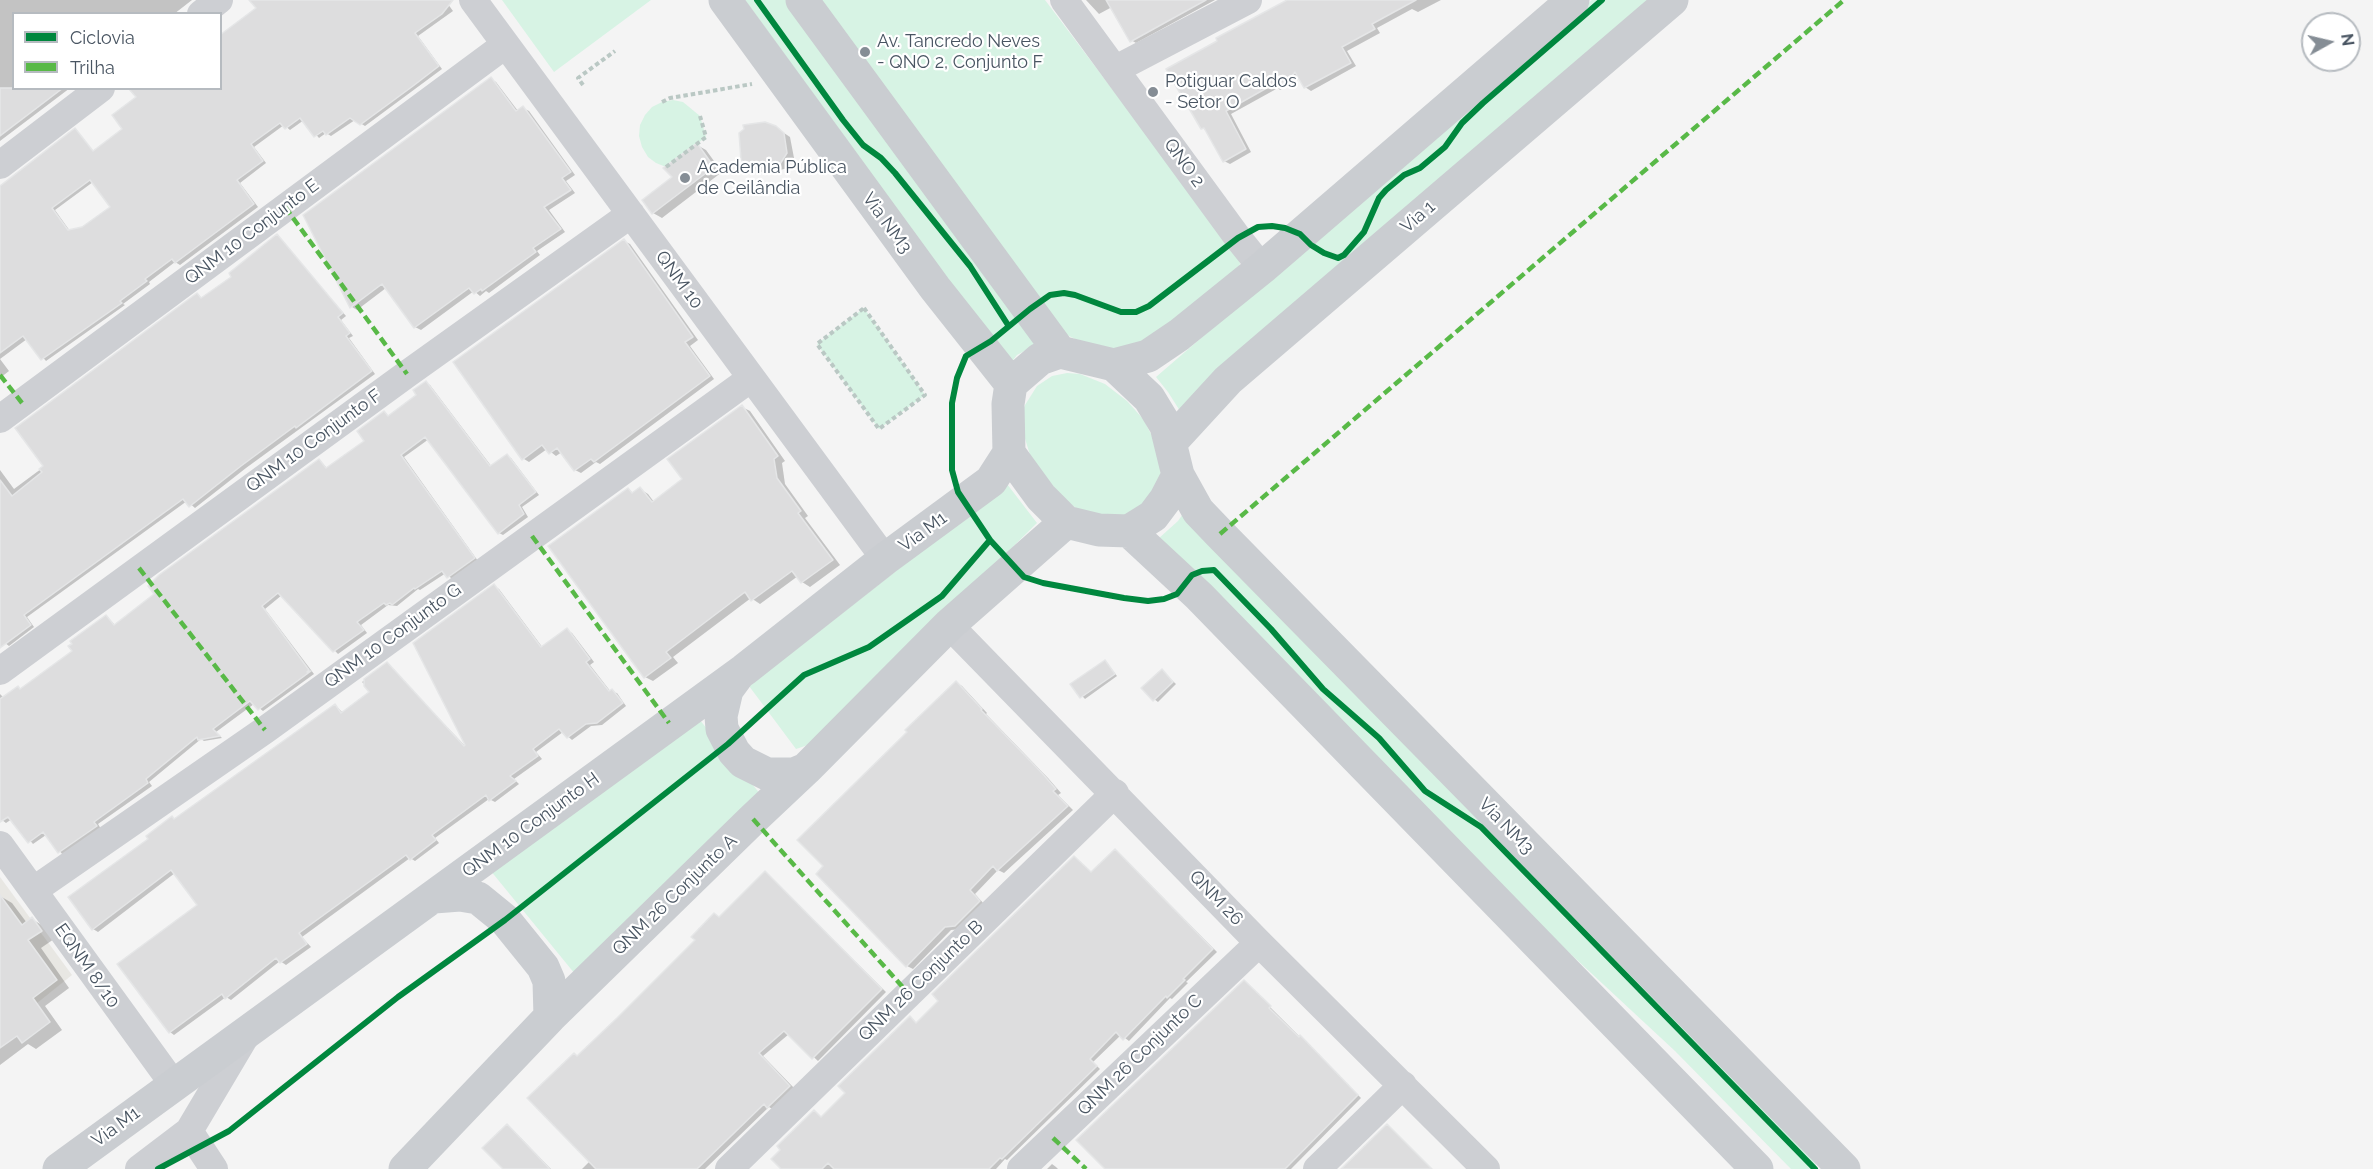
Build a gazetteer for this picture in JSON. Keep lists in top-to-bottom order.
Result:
{
  "streets": {
    "main road": [
      "Via 1",
      "Via NM3",
      "Via M1",
      "QNM 10 Conjunto H",
      "QNM 26 Conjunto A"
    ],
    "street": [
      "QNO 2",
      "QNM 10 Conjunto E",
      "QNM 10",
      "QNM 10 Conjunto F",
      "QNM 10 Conjunto G",
      "QNM 26",
      "EQNM 8/10",
      "QNM 26 Conjunto B",
      "QNM 26 Conjunto C"
    ]
  },
  "crossings": [
    ["Via 1", "Via NM3"],
    ["Via 1", "Via M1"],
    ["Via NM3", "Via M1"],
    ["QNM 10 Conjunto E", "QNM 10"],
    ["QNM 10", "QNM 10 Conjunto F"],
    ["QNM 10", "Via M1"],
    ["QNM 10", "QNM 10 Conjunto G"],
    ["QNM 10", "QNM 10 Conjunto H"],
    ["Via M1", "QNM 10 Conjunto H"],
    ["Via M1", "EQNM 8/10"],
    ["QNM 10 Conjunto G", "EQNM 8/10"],
    ["QNM 10 Conjunto H", "EQNM 8/10"],
    ["QNM 26 Conjunto A", "QNM 26"],
    ["QNM 26", "QNM 26 Conjunto B"],
    ["QNM 26", "QNM 26 Conjunto C"]
  ],
  "places": ["Av. Tancredo Neves - QNO 2, Conjunto F", "Potiguar Caldos - Setor O", "Academia Pública de Ceilândia"],
  "legend": ["Ciclovia", "Trilha"],
  "north": "right"
}
